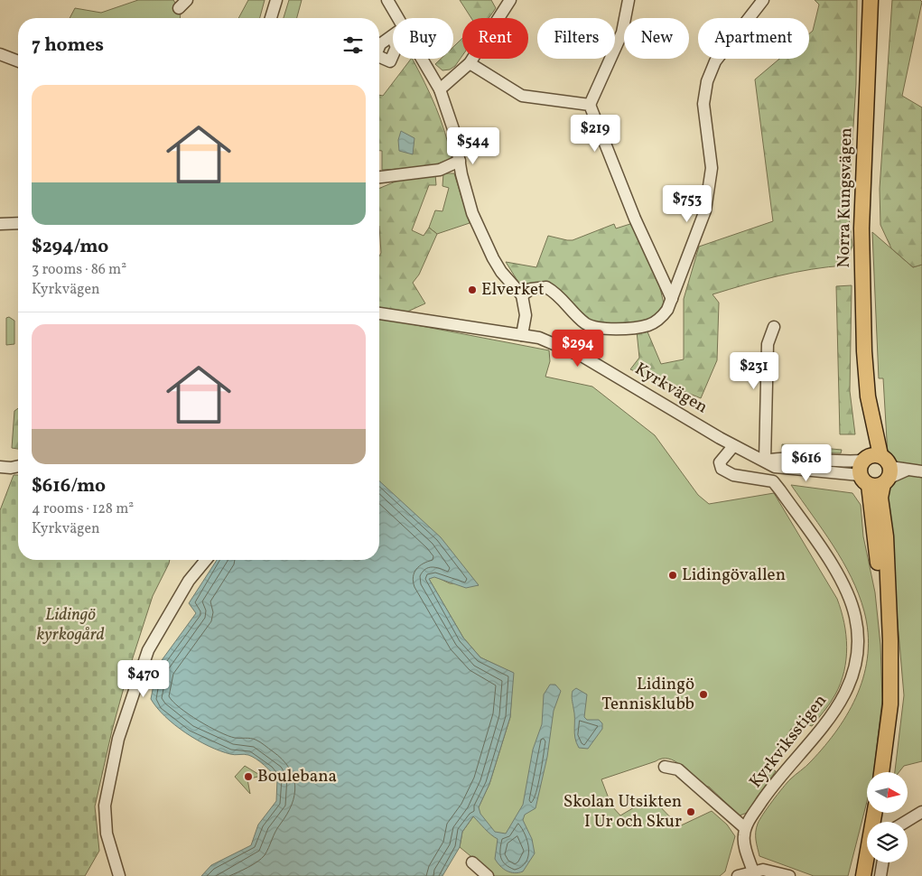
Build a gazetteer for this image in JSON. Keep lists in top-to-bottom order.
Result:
{
  "streets": {
    "main road": ["Norra Kungsvägen"],
    "street": ["Kyrkvägen", "Kyrkviksstigen"]
  },
  "crossings": [
    ["Norra Kungsvägen", "Kyrkvägen"],
    ["Kyrkvägen", "Kyrkviksstigen"]
  ],
  "parks": ["Lidingö kyrkogård"],
  "places": [
    "Elverket",
    "Lidingövallen",
    "Lidingö Tennisklubb",
    "Boulebana",
    "Skolan Utsikten I Ur och Skur"
  ],
  "north": "right",
  "page": {
    "chip": [
      "Buy",
      "Rent",
      "Filters",
      "New",
      "Apartment"
    ],
    "heading": "7 homes",
    "list": [
      {
        "name": "$294/mo",
        "note": "3 rooms · 86 m² · Kyrkvägen"
      },
      {
        "name": "$616/mo",
        "note": "4 rooms · 128 m² · Kyrkvägen"
      }
    ],
    "price": [
      "$219",
      "$544",
      "$753",
      "$294",
      "$231",
      "$616",
      "$470"
    ]
  }
}
